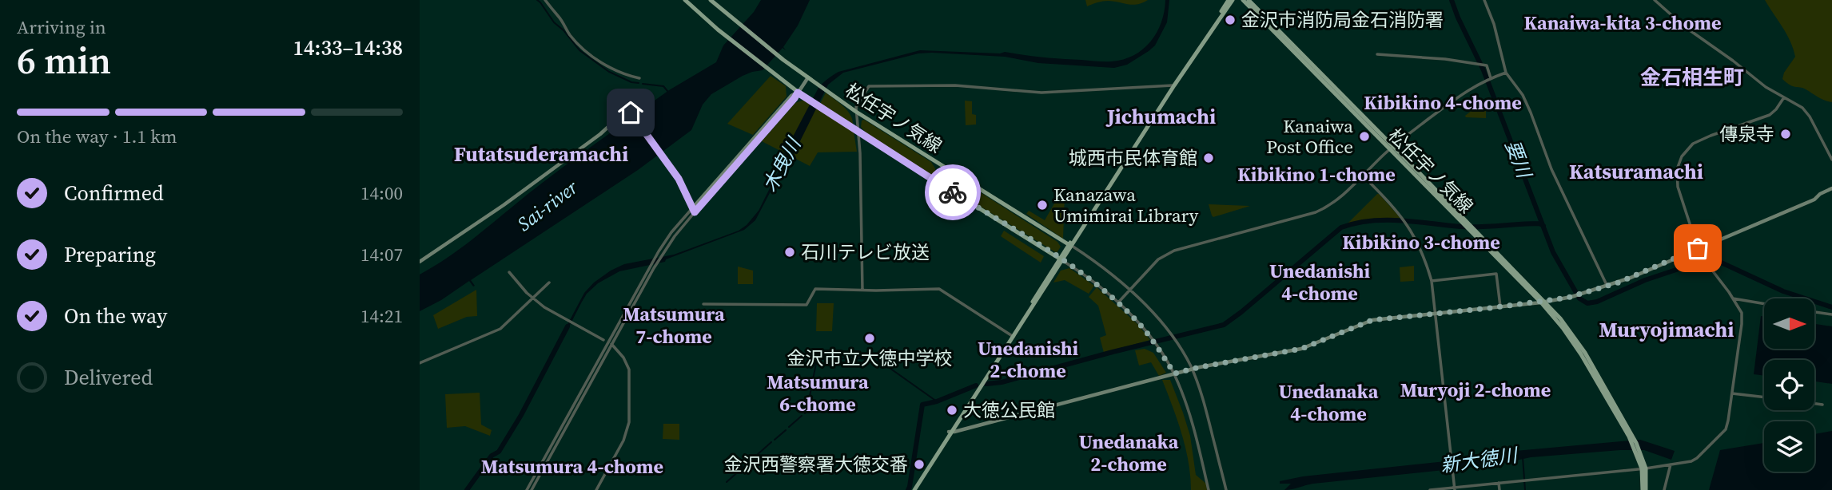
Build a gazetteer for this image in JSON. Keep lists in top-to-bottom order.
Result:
{
  "streets": {
    "main road": ["松任宇ノ気線"]
  },
  "districts": [
    "Kanaiwa-kita 3-chome",
    "金石相生町",
    "Kibikino 4-chome",
    "Jichumachi",
    "Futatsuderamachi",
    "Katsuramachi",
    "Kibikino 1-chome",
    "Kibikino 3-chome",
    "Unedanishi 4-chome",
    "Matsumura 7-chome",
    "Muryojimachi",
    "Unedanishi 2-chome",
    "Matsumura 6-chome",
    "Muryoji 2-chome",
    "Unedanaka 4-chome",
    "Unedanaka 2-chome",
    "Matsumura 4-chome"
  ],
  "water": [
    "要川",
    "木曳川",
    "Sai-river",
    "新大徳川"
  ],
  "places": [
    "金沢市消防局金石消防署",
    "傳泉寺",
    "Kanaiwa Post Office",
    "城西市民体育館",
    "Kanazawa Umimirai Library",
    "石川テレビ放送",
    "金沢市立大徳中学校",
    "大徳公民館",
    "金沢西警察署大徳交番"
  ],
  "north": "right",
  "page": {
    "heading": ["6 min", "Arriving in", "14:33–14:38"],
    "bar": "On the way · 1.1 km",
    "list": [
      ["Confirmed", "14:00"],
      ["Preparing", "14:07"],
      ["On the way", "14:21"],
      "Delivered"
    ]
  }
}
